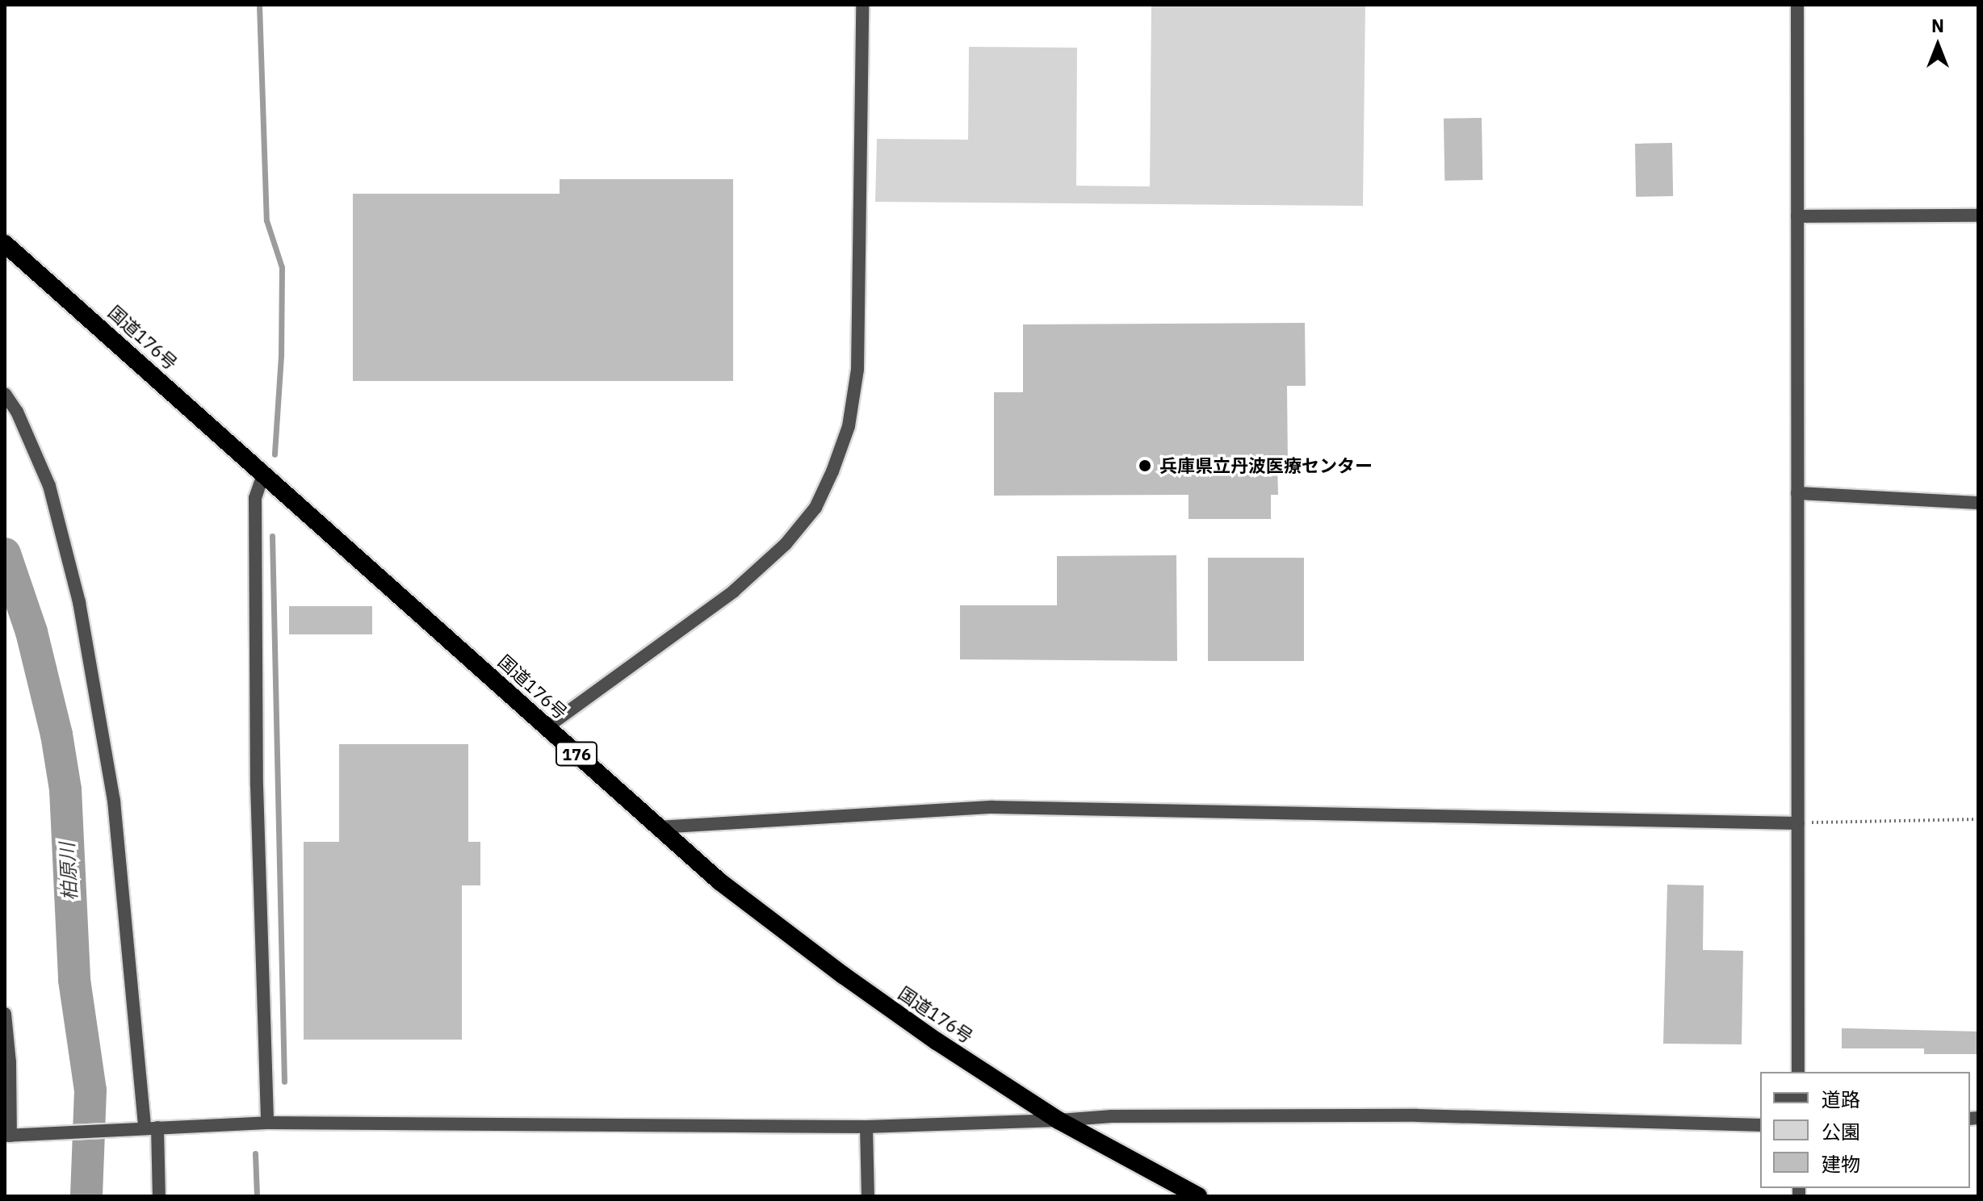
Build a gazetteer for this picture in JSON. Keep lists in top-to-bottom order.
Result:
{
  "streets": {
    "highway": ["国道176号", "176"]
  },
  "water": ["柏原川"],
  "places": ["兵庫県立丹波医療センター"],
  "legend": ["道路", "公園", "建物"],
  "north": "top"
}
